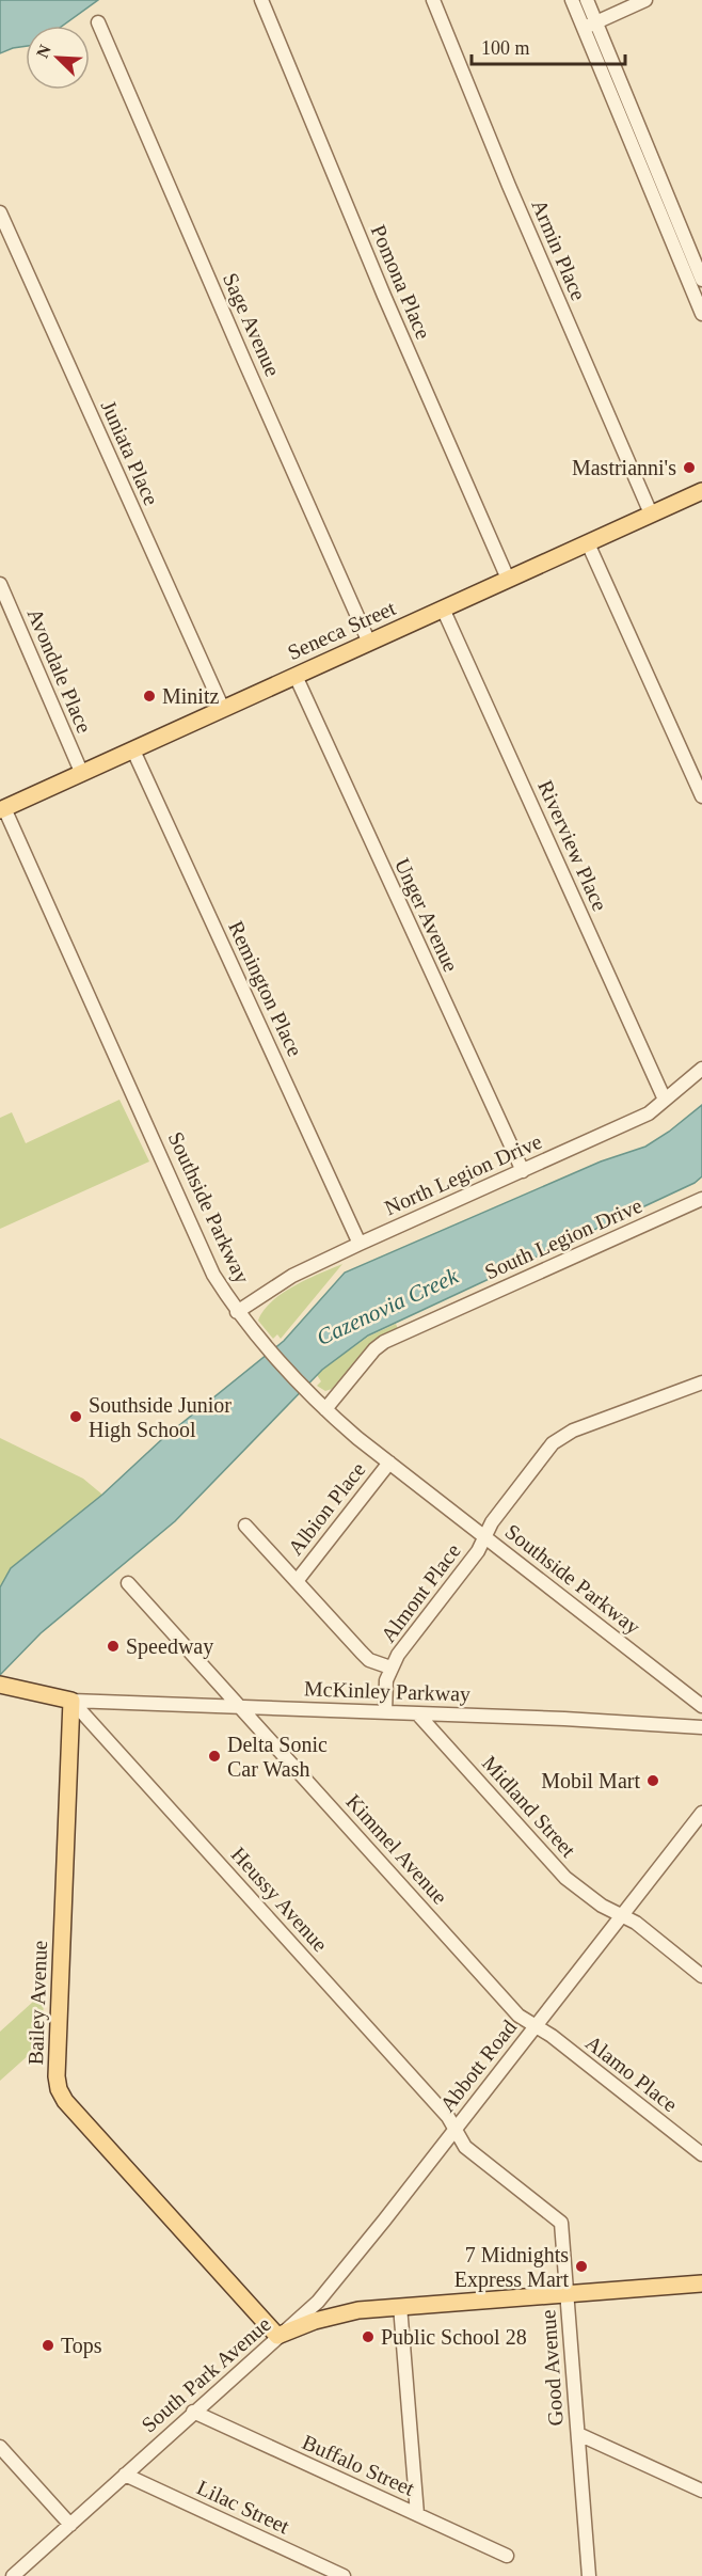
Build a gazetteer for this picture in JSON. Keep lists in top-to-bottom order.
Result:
{
  "streets": {
    "main road": ["Seneca Street", "Bailey Avenue", "South Park Avenue"],
    "street": [
      "Armin Place",
      "Pomona Place",
      "Sage Avenue",
      "Juniata Place",
      "Avondale Place",
      "Riverview Place",
      "Unger Avenue",
      "Remington Place",
      "North Legion Drive",
      "Southside Parkway",
      "South Legion Drive",
      "Albion Place",
      "Almont Place",
      "McKinley Parkway",
      "Midland Street",
      "Kimmel Avenue",
      "Heussy Avenue",
      "Abbott Road",
      "Alamo Place",
      "Good Avenue",
      "Buffalo Street",
      "Lilac Street"
    ]
  },
  "crossings": [
    ["Armin Place", "Seneca Street"],
    ["Pomona Place", "Seneca Street"],
    ["Sage Avenue", "Seneca Street"],
    ["Juniata Place", "Seneca Street"],
    ["Seneca Street", "Avondale Place"],
    ["Seneca Street", "Riverview Place"],
    ["Seneca Street", "Unger Avenue"],
    ["Seneca Street", "Remington Place"],
    ["Seneca Street", "Southside Parkway"],
    ["Riverview Place", "North Legion Drive"],
    ["Unger Avenue", "North Legion Drive"],
    ["Remington Place", "North Legion Drive"],
    ["North Legion Drive", "Southside Parkway"],
    ["Southside Parkway", "South Legion Drive"],
    ["Southside Parkway", "Albion Place"],
    ["Southside Parkway", "Almont Place"],
    ["Almont Place", "McKinley Parkway"],
    ["McKinley Parkway", "Midland Street"],
    ["McKinley Parkway", "Kimmel Avenue"],
    ["McKinley Parkway", "Heussy Avenue"],
    ["McKinley Parkway", "Bailey Avenue"],
    ["Midland Street", "Abbott Road"],
    ["Kimmel Avenue", "Abbott Road"],
    ["Kimmel Avenue", "Alamo Place"],
    ["Heussy Avenue", "Bailey Avenue"],
    ["Heussy Avenue", "Abbott Road"],
    ["Heussy Avenue", "Good Avenue"],
    ["Bailey Avenue", "Abbott Road"],
    ["Bailey Avenue", "South Park Avenue"],
    ["Abbott Road", "Alamo Place"],
    ["Abbott Road", "Good Avenue"],
    ["Abbott Road", "South Park Avenue"],
    ["Good Avenue", "South Park Avenue"],
    ["South Park Avenue", "Buffalo Street"],
    ["South Park Avenue", "Lilac Street"]
  ],
  "water": ["Cazenovia Creek"],
  "places": [
    "Mastrianni's",
    "Minitz",
    "Southside Junior High School",
    "Speedway",
    "Delta Sonic Car Wash",
    "Mobil Mart",
    "7 Midnights Express Mart",
    "Public School 28",
    "Tops"
  ],
  "scale_bar": "100 m",
  "north": "top left"
}
